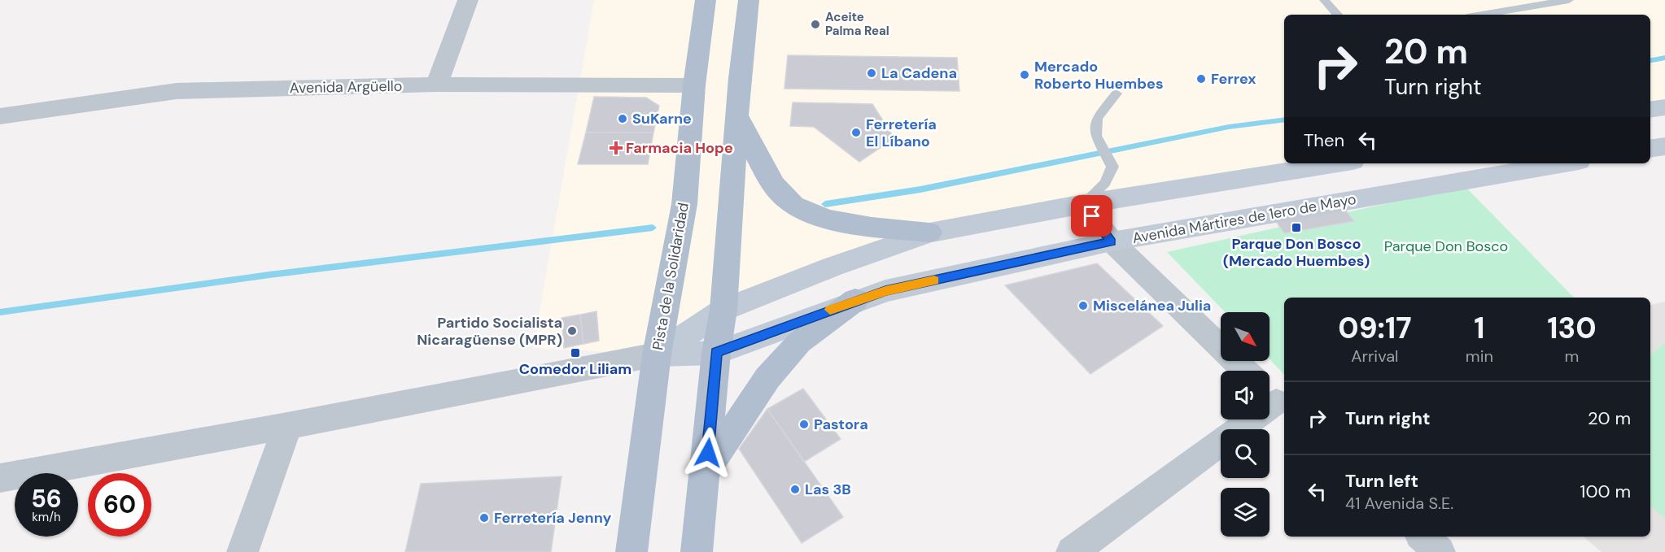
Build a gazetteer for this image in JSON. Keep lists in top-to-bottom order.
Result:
{
  "streets": {
    "main road": ["Avenida Mártires de 1ero de Mayo", "Pista de la Solidaridad"],
    "street": ["Avenida Argüello"]
  },
  "crossings": [
    ["Avenida Argüello", "Pista de la Solidaridad"],
    ["Avenida Mártires de 1ero de Mayo", "Pista de la Solidaridad"]
  ],
  "parks": ["Parque Don Bosco"],
  "places": {
    "other": [
      "Aceite Palma Real",
      "La Cadena",
      "Mercado Roberto Huembes",
      "Ferrex",
      "SuKarne",
      "Ferretería El Líbano",
      "Miscelánea Julia",
      "Partido Socialista Nicaragüense (MPR)",
      "Pastora",
      "Las 3B",
      "Ferretería Jenny"
    ],
    "health": ["Farmacia Hope"],
    "transit": ["Parque Don Bosco (Mercado Huembes)", "Comedor Liliam"]
  },
  "north": "bottom right",
  "page": {
    "turn": ["20 m", "Turn right"],
    "then": "Then",
    "eta": [
      "09:17",
      "Arrival",
      "1",
      "min",
      "130",
      "m"
    ],
    "list": [
      {
        "name": "Turn right",
        "value": "20 m"
      },
      {
        "name": "Turn left",
        "note": "41 Avenida S.E.",
        "value": "100 m"
      }
    ],
    "speed": "56 km/h",
    "limit": "60"
  }
}
